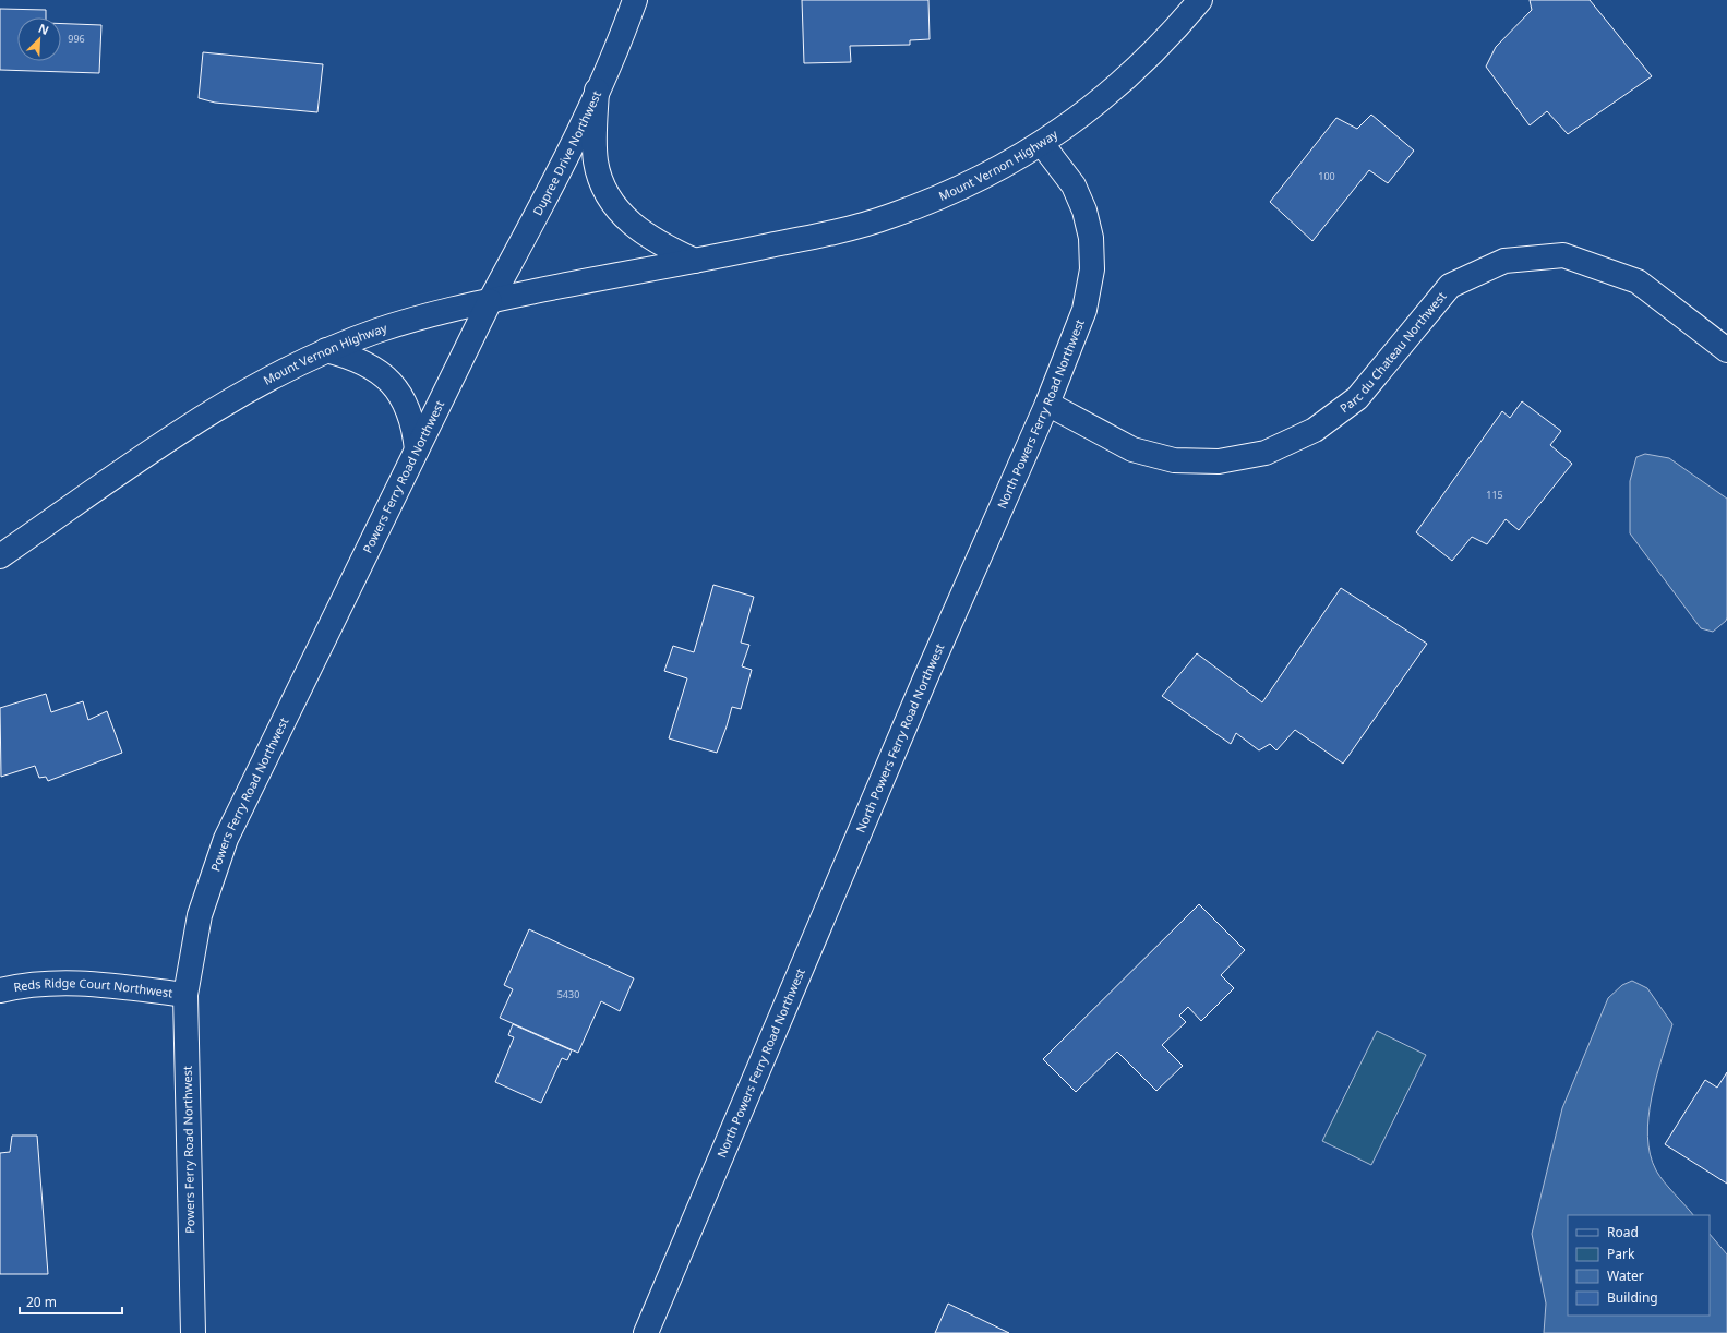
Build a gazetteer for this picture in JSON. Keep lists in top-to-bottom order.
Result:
{
  "streets": {
    "street": [
      "Dupree Drive Northwest",
      "Mount Vernon Highway",
      "Parc du Chateau Northwest",
      "North Powers Ferry Road Northwest",
      "Powers Ferry Road Northwest",
      "Reds Ridge Court Northwest"
    ]
  },
  "crossings": [
    ["Dupree Drive Northwest", "Mount Vernon Highway"],
    ["Dupree Drive Northwest", "Powers Ferry Road Northwest"],
    ["Mount Vernon Highway", "North Powers Ferry Road Northwest"],
    ["Mount Vernon Highway", "Powers Ferry Road Northwest"],
    ["Parc du Chateau Northwest", "North Powers Ferry Road Northwest"],
    ["Powers Ferry Road Northwest", "Reds Ridge Court Northwest"]
  ],
  "house_numbers": [
    "996",
    "100",
    "115",
    "5430"
  ],
  "legend": [
    "Road",
    "Park",
    "Water",
    "Building"
  ],
  "scale_bar": "20 m",
  "north": "top right"
}
